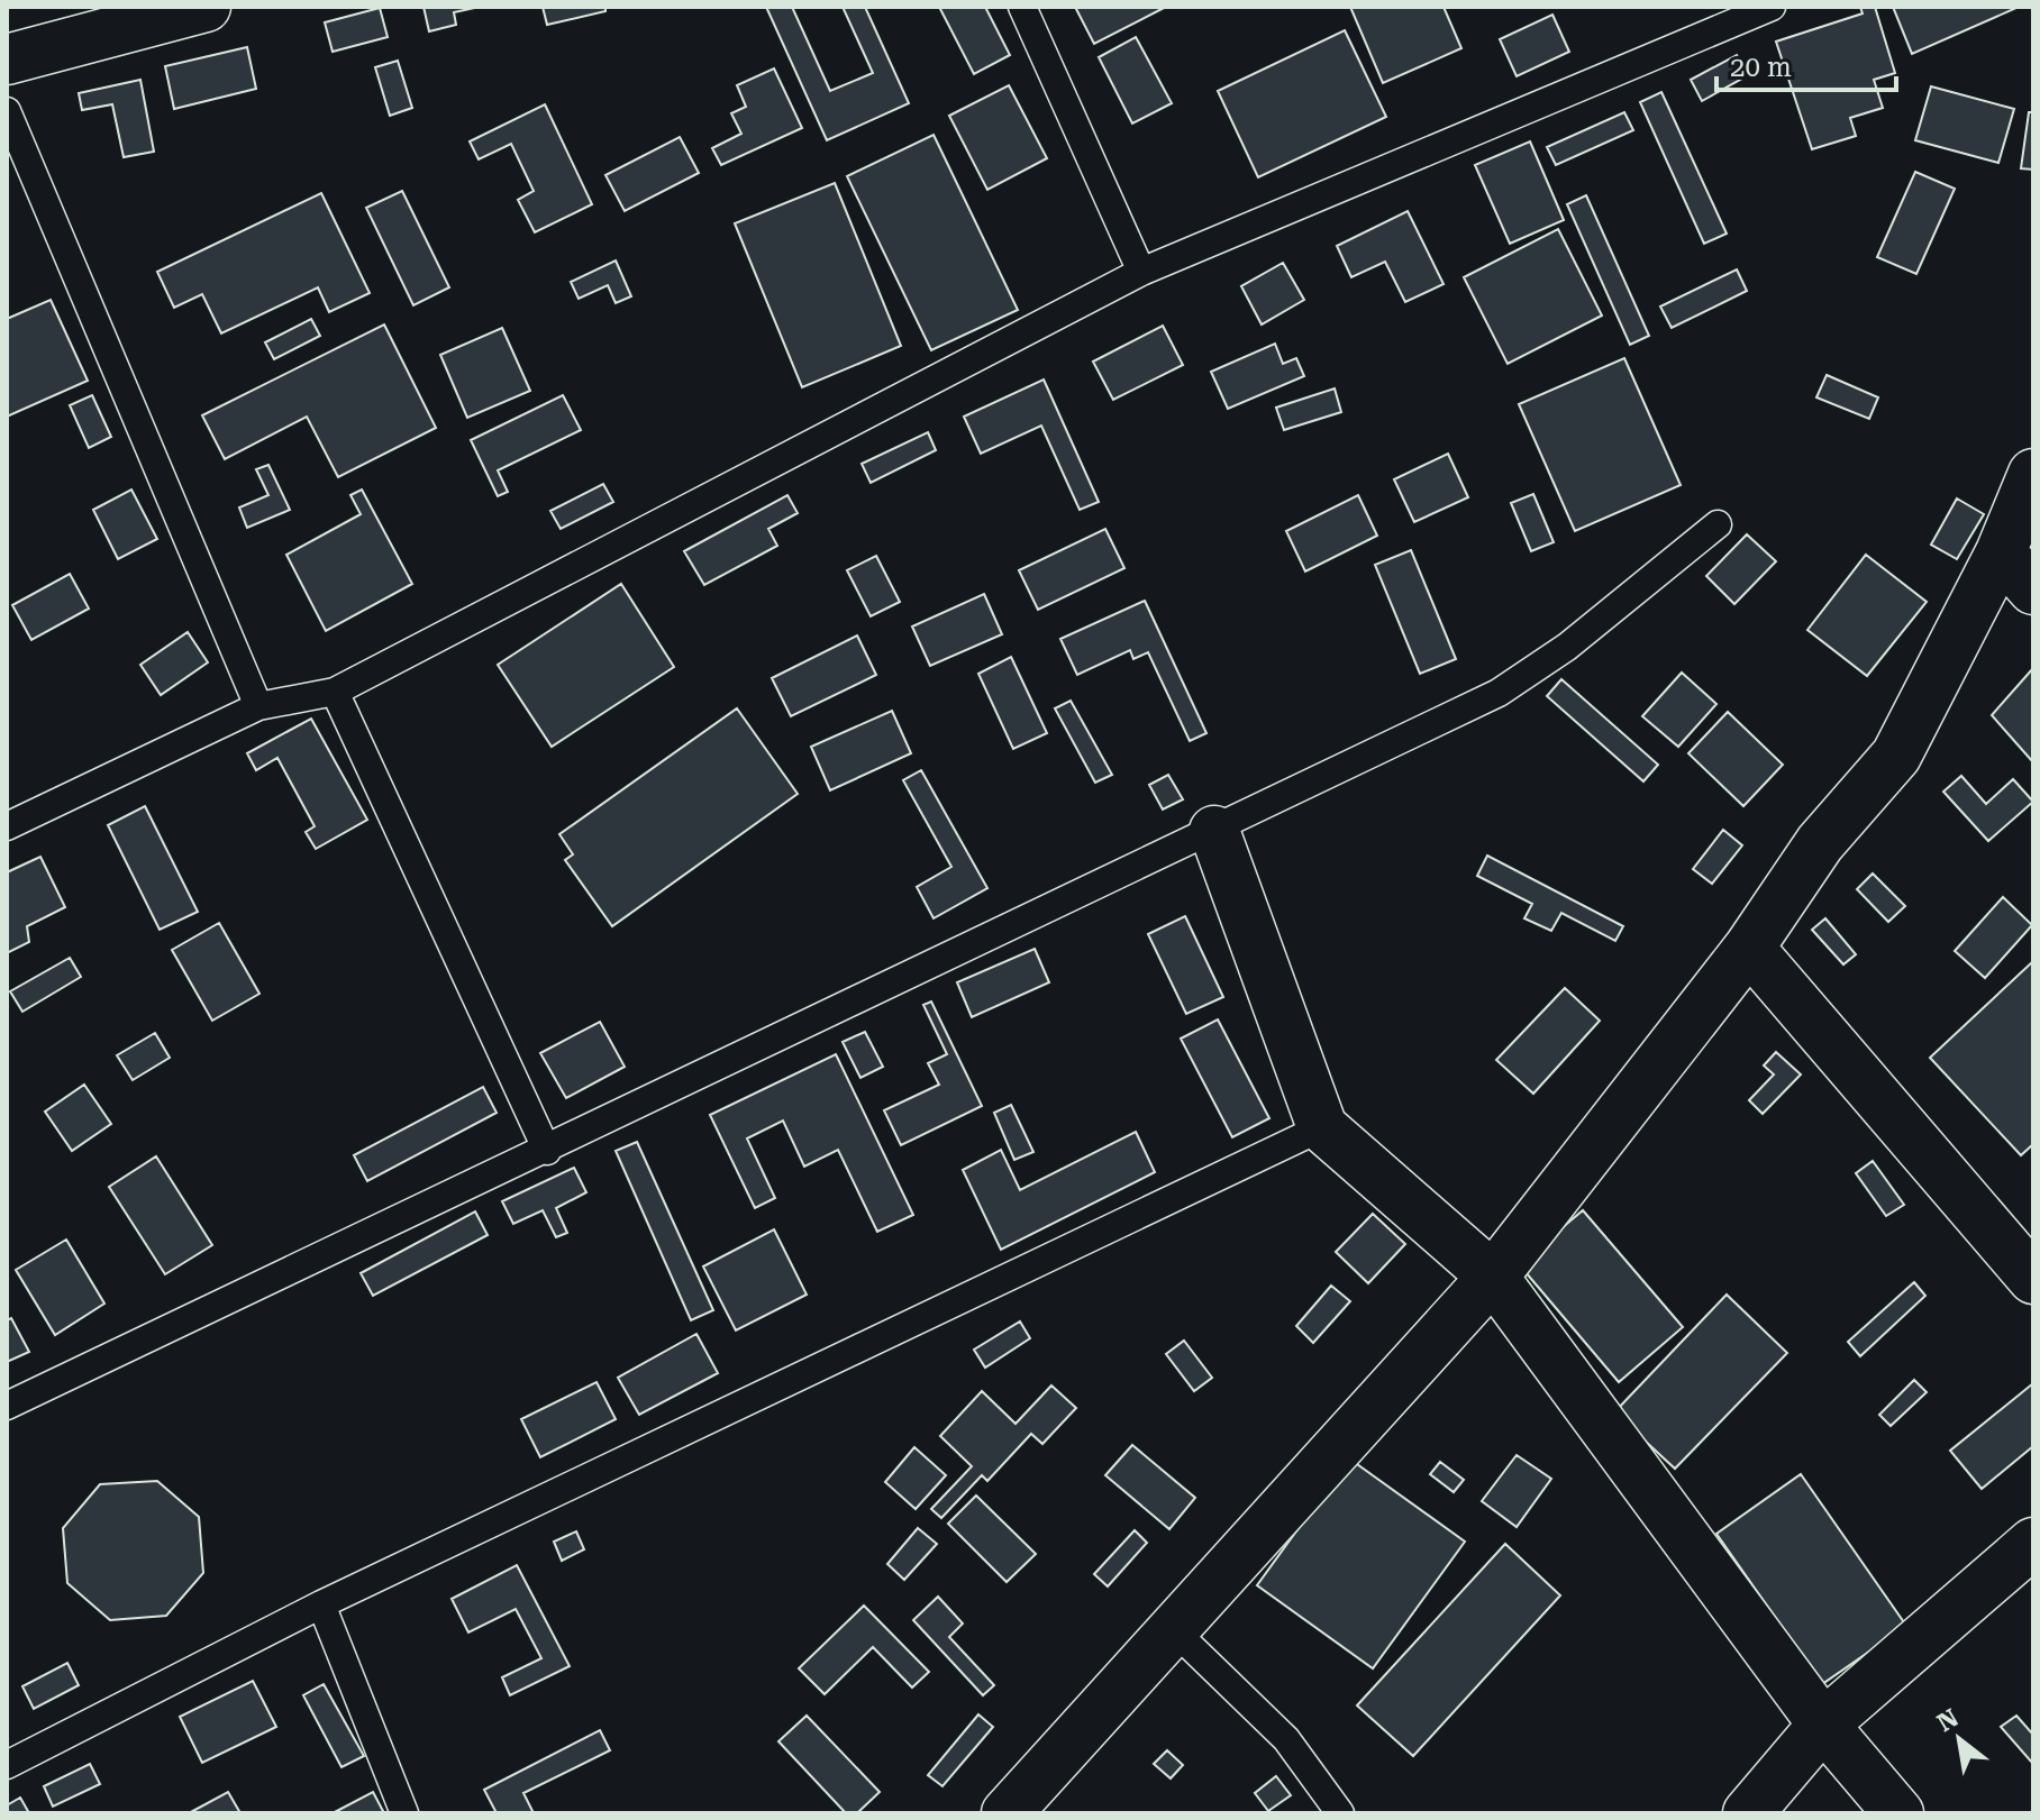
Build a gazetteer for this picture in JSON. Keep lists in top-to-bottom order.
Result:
{
  "scale_bar": "20 m",
  "north": "top left"
}
